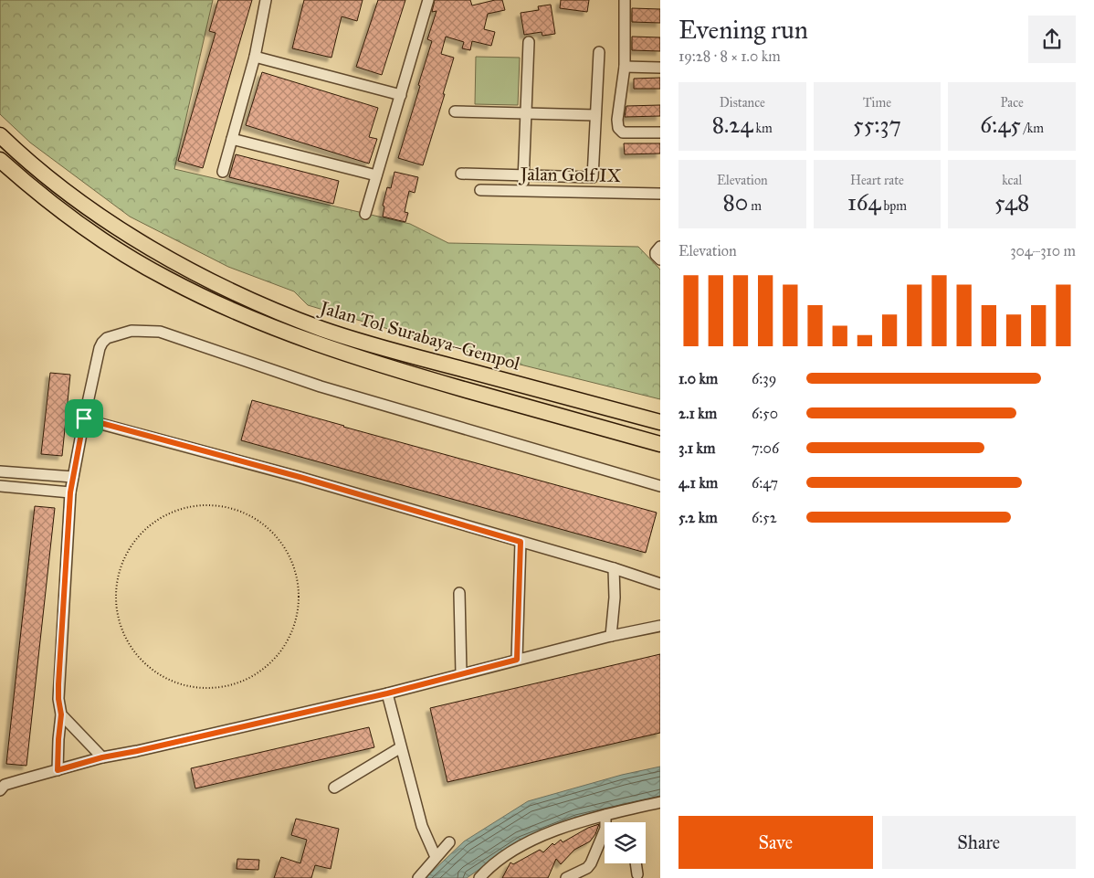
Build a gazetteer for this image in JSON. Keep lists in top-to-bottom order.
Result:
{
  "streets": {
    "highway": ["Jalan Tol Surabaya–Gempol"],
    "street": ["Jalan Golf IX"]
  },
  "page": {
    "heading": ["Evening run", "19:28 · 8 × 1.0 km"],
    "stats": [
      ["Distance", "8.24 km"],
      ["Time", "55:37"],
      ["Pace", "6:45 /km"],
      ["Elevation", "80 m"],
      ["Heart rate", "164 bpm"],
      ["kcal", "548"]
    ],
    "chart": ["Elevation", "304–310 m"],
    "list": [
      {
        "name": "1.0 km",
        "note": "6:39"
      },
      {
        "name": "2.1 km",
        "note": "6:50"
      },
      {
        "name": "3.1 km",
        "note": "7:06"
      },
      {
        "name": "4.1 km",
        "note": "6:47"
      },
      {
        "name": "5.2 km",
        "note": "6:52"
      }
    ],
    "buttons": ["Save", "Share"]
  }
}
